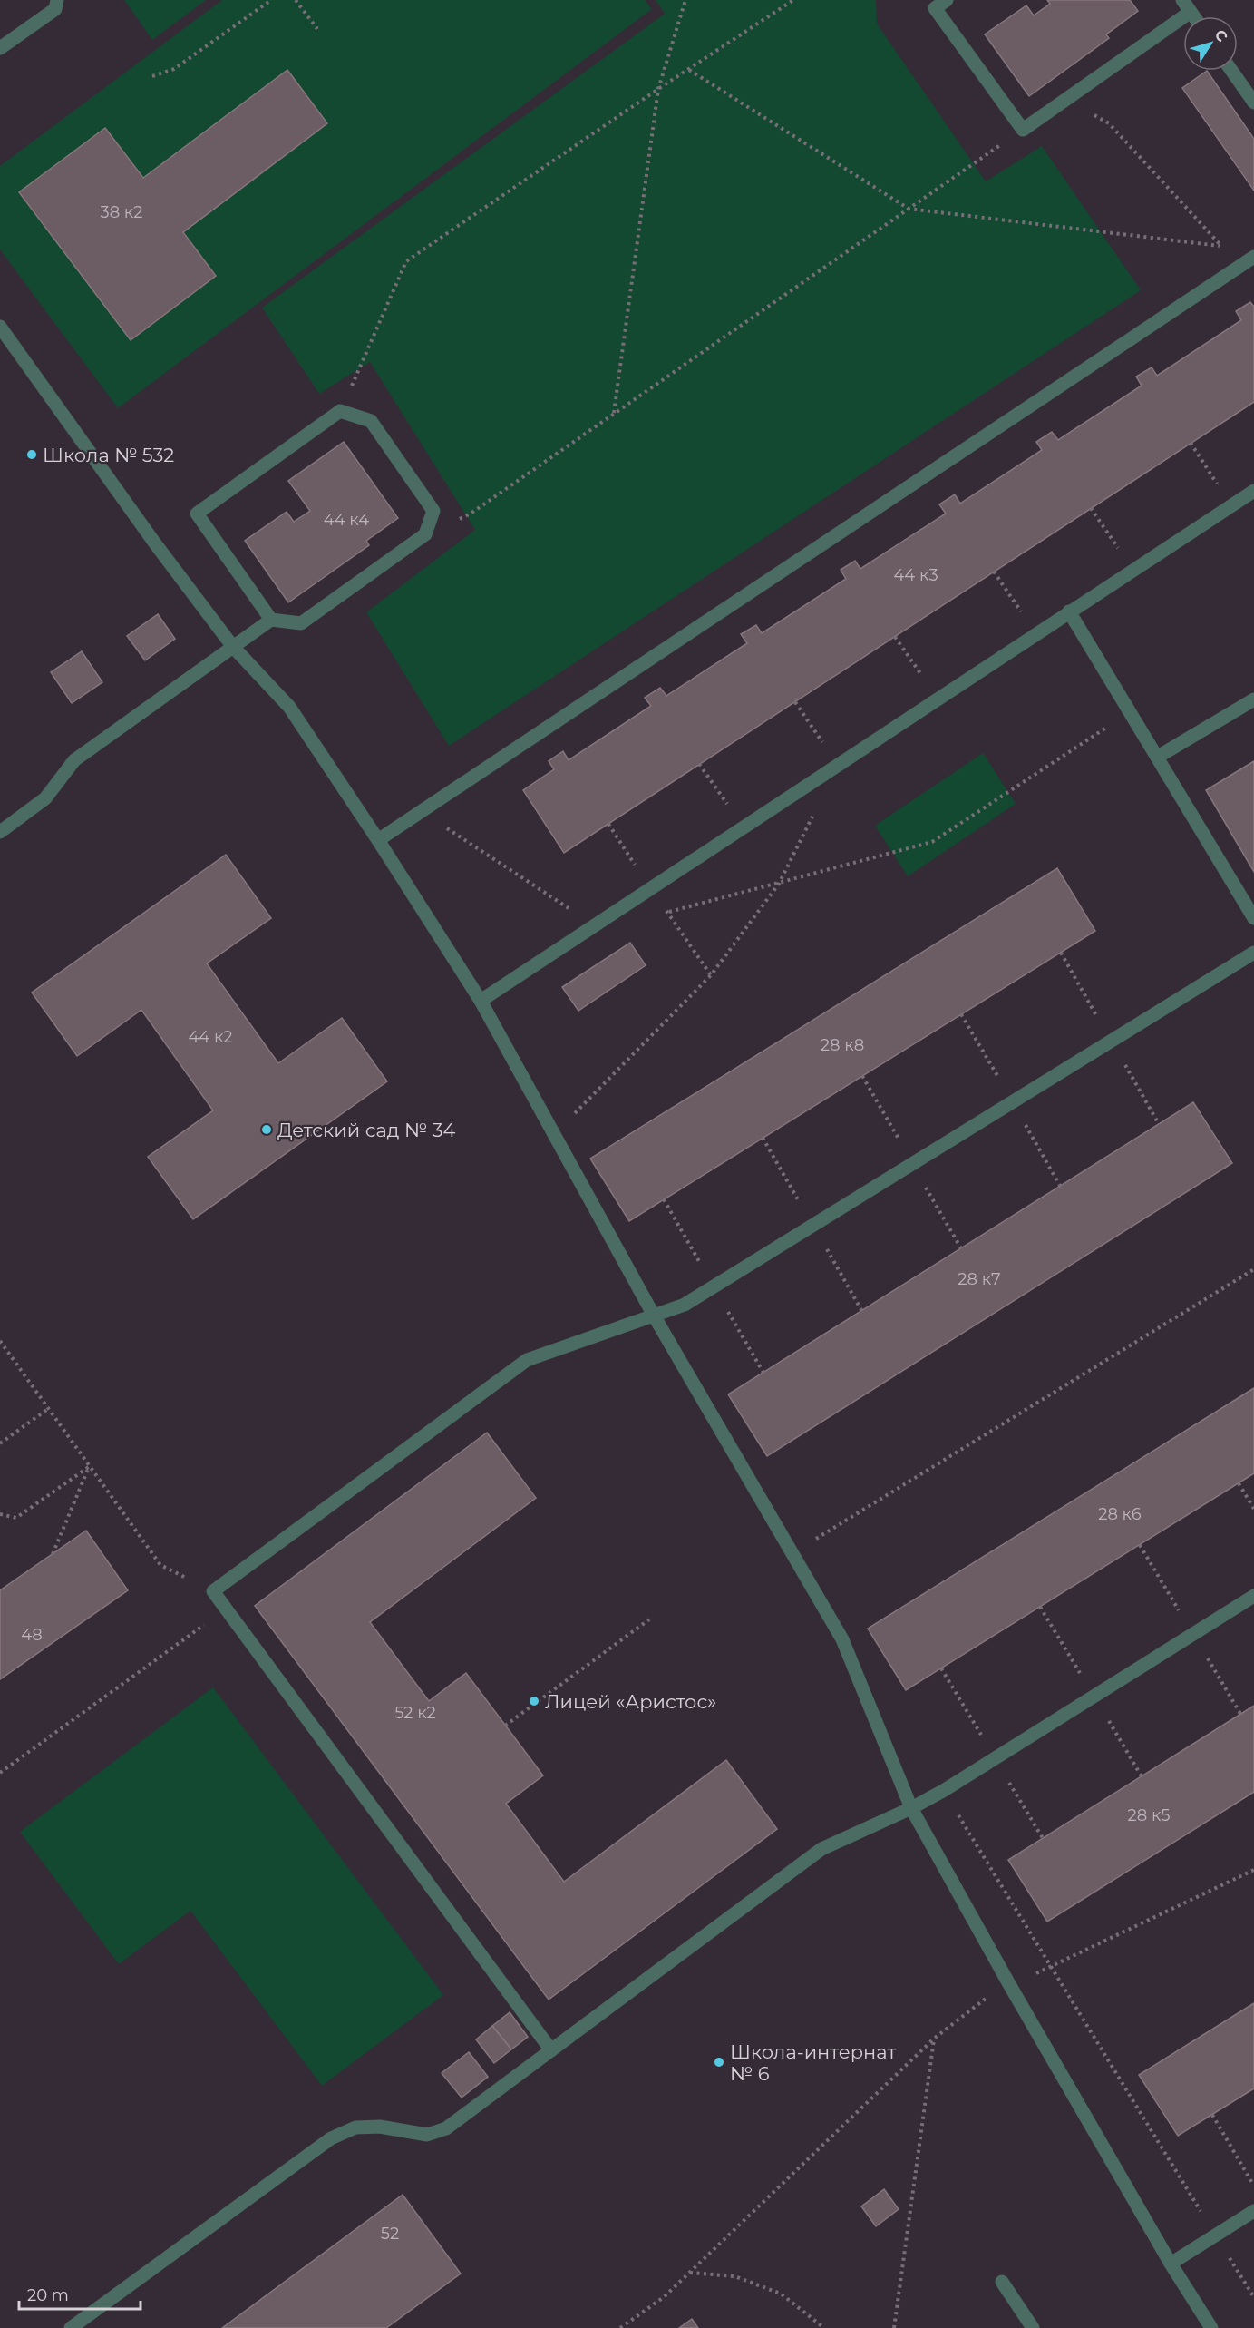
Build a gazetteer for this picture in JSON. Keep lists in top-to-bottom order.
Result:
{
  "places": [
    "Школа № 532",
    "Детский сад № 34",
    "Лицей «Аристос»",
    "Школа-интернат № 6"
  ],
  "house_numbers": [
    "38 к2",
    "44 к4",
    "44 к3",
    "44 к2",
    "28 к8",
    "28 к7",
    "28 к6",
    "48",
    "52 к2",
    "28 к5",
    "52"
  ],
  "scale_bar": "20 m",
  "north": "top right"
}
